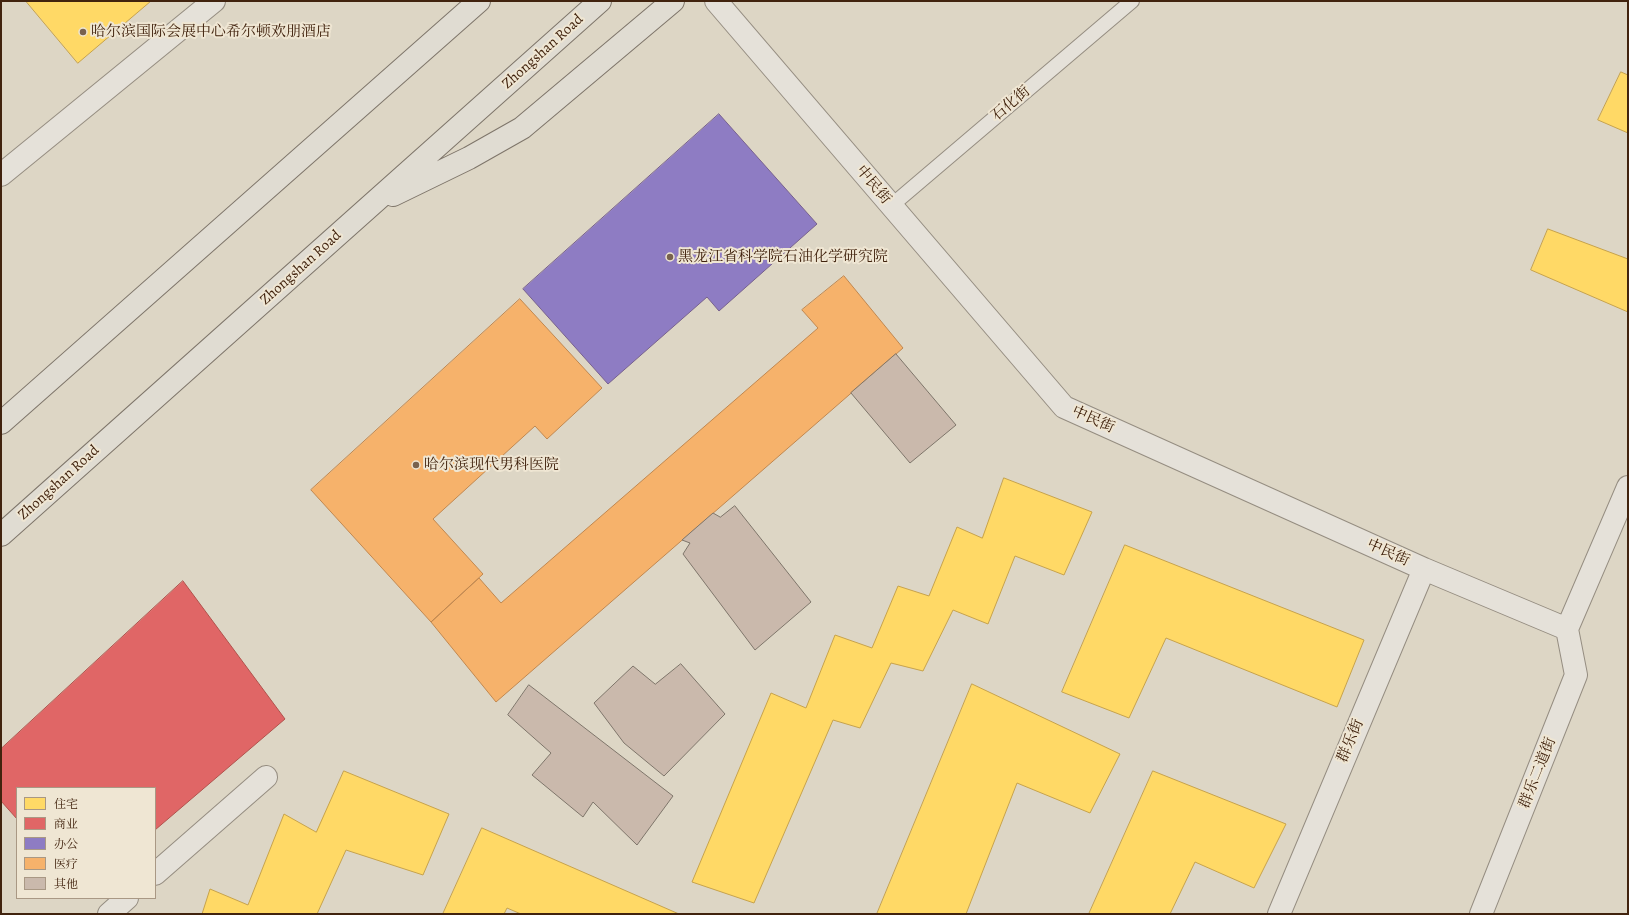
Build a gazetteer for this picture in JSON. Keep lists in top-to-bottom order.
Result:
{
  "streets": {
    "main road": ["Zhongshan Road"],
    "street": ["中民街", "群乐街", "群乐二道街"],
    "lane": ["石化街"]
  },
  "crossings": [
    ["石化街", "中民街"],
    ["中民街", "群乐街"],
    ["中民街", "群乐二道街"]
  ],
  "places": ["哈尔滨国际会展中心希尔顿欢朋酒店", "黑龙江省科学院石油化学研究院", "哈尔滨现代男科医院"],
  "legend": [
    "住宅",
    "商业",
    "办公",
    "医疗",
    "其他"
  ]
}
